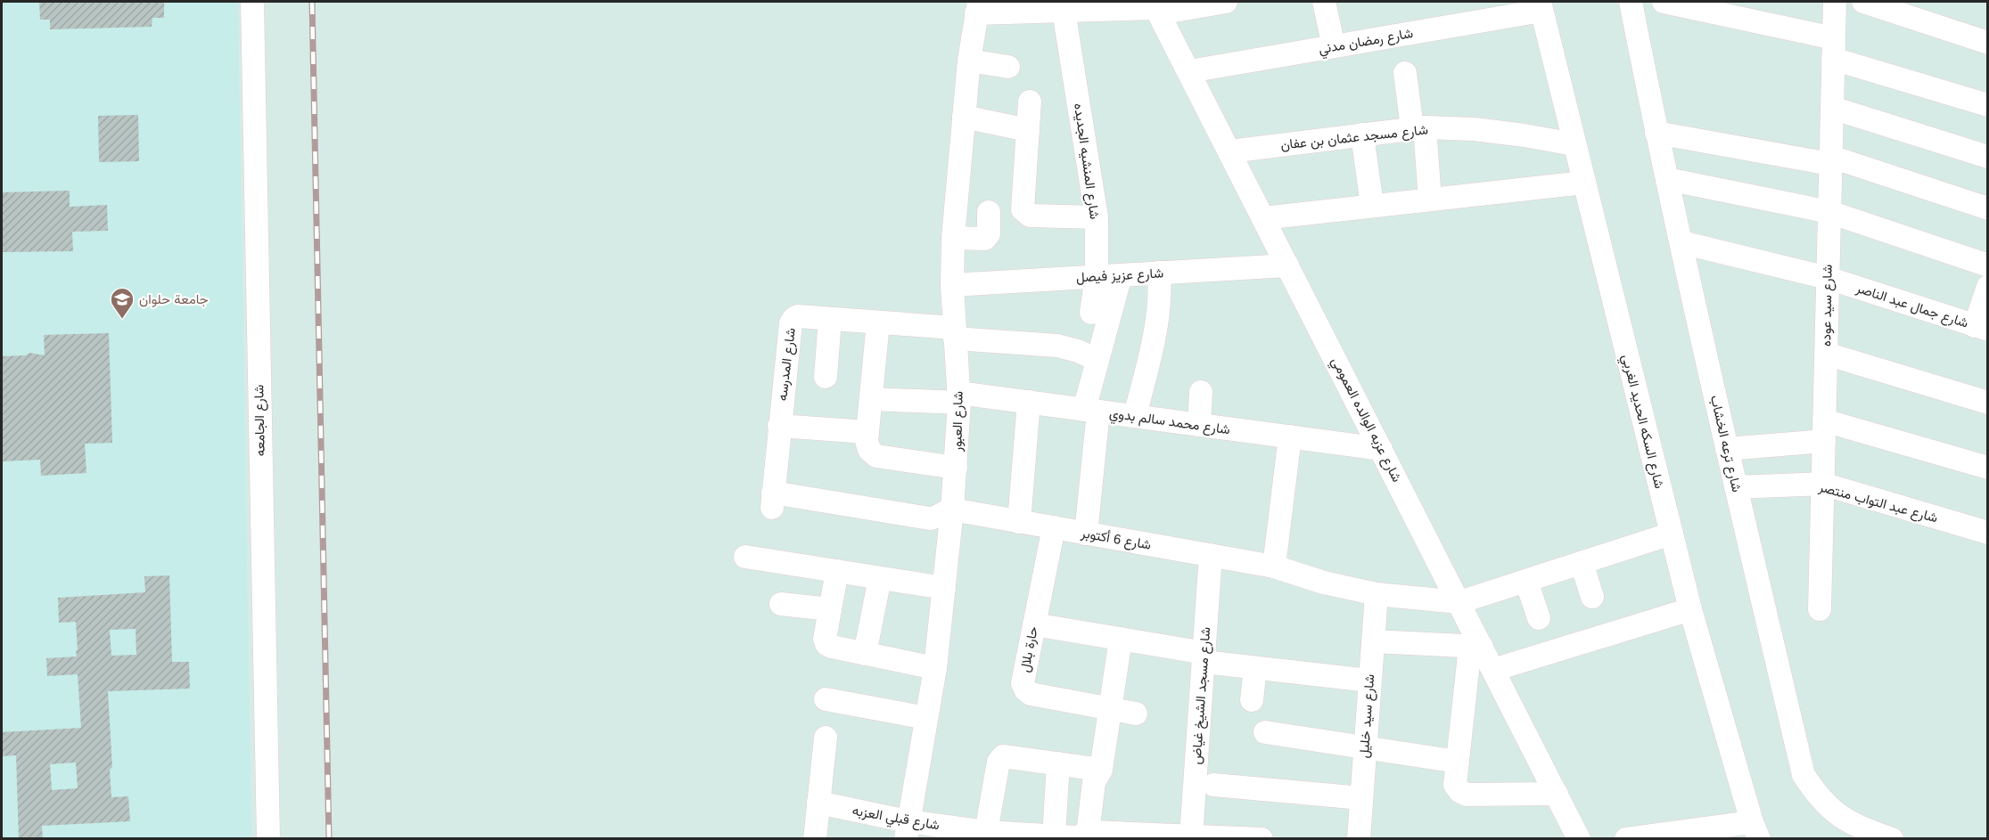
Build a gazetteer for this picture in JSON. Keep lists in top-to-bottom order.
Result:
{
  "streets": {
    "street": [
      "شارع رمضان مدني",
      "شارع مسجد عثمان بن عفان",
      "شارع المنشيه الجديده",
      "شارع عزيز فيصل",
      "شارع سيد عوده",
      "شارع جمال عبد الناصر",
      "شارع المدرسه",
      "شارع عزبه الوالده العمومي",
      "شارع الجامعه",
      "شارع العبور",
      "شارع محمد سالم بدوي",
      "شارع السكه الحديد الغربي",
      "شارع ترعه الخشاب",
      "شارع عبد التواب منتصر",
      "شارع 6 أكتوبر",
      "حارة بلال",
      "شارع مسجد الشيخ غياض",
      "شارع سيد خليل",
      "شارع قبلي العزبه"
    ]
  },
  "crossings": [
    ["شارع رمضان مدني", "شارع عزبه الوالده العمومي"],
    ["شارع رمضان مدني", "شارع السكه الحديد الغربي"],
    ["شارع مسجد عثمان بن عفان", "شارع عزبه الوالده العمومي"],
    ["شارع مسجد عثمان بن عفان", "شارع السكه الحديد الغربي"],
    ["شارع المنشيه الجديده", "شارع عزيز فيصل"],
    ["شارع عزيز فيصل", "شارع عزبه الوالده العمومي"],
    ["شارع عزيز فيصل", "شارع العبور"],
    ["شارع سيد عوده", "شارع جمال عبد الناصر"],
    ["شارع سيد عوده", "شارع عبد التواب منتصر"],
    ["شارع جمال عبد الناصر", "شارع ترعه الخشاب"],
    ["شارع المدرسه", "شارع العبور"],
    ["شارع المدرسه", "شارع 6 أكتوبر"],
    ["شارع عزبه الوالده العمومي", "شارع محمد سالم بدوي"],
    ["شارع عزبه الوالده العمومي", "شارع 6 أكتوبر"],
    ["شارع العبور", "شارع محمد سالم بدوي"],
    ["شارع العبور", "شارع 6 أكتوبر"],
    ["شارع العبور", "شارع قبلي العزبه"],
    ["شارع ترعه الخشاب", "شارع عبد التواب منتصر"],
    ["شارع 6 أكتوبر", "حارة بلال"],
    ["شارع 6 أكتوبر", "شارع مسجد الشيخ غياض"],
    ["شارع 6 أكتوبر", "شارع سيد خليل"],
    ["شارع مسجد الشيخ غياض", "شارع قبلي العزبه"]
  ],
  "places": {
    "school or university": ["جامعة حلوان"]
  }
}
